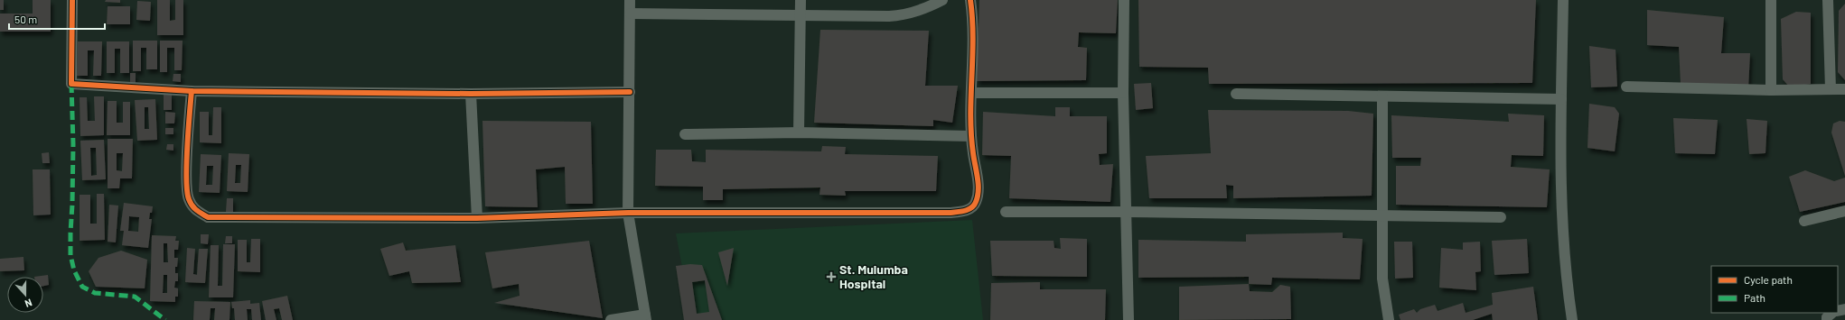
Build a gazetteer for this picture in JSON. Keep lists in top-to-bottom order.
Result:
{
  "places": {
    "health": ["St. Mulumba Hospital"]
  },
  "legend": ["Cycle path", "Path"],
  "scale_bar": "50 m",
  "north": "bottom"
}
